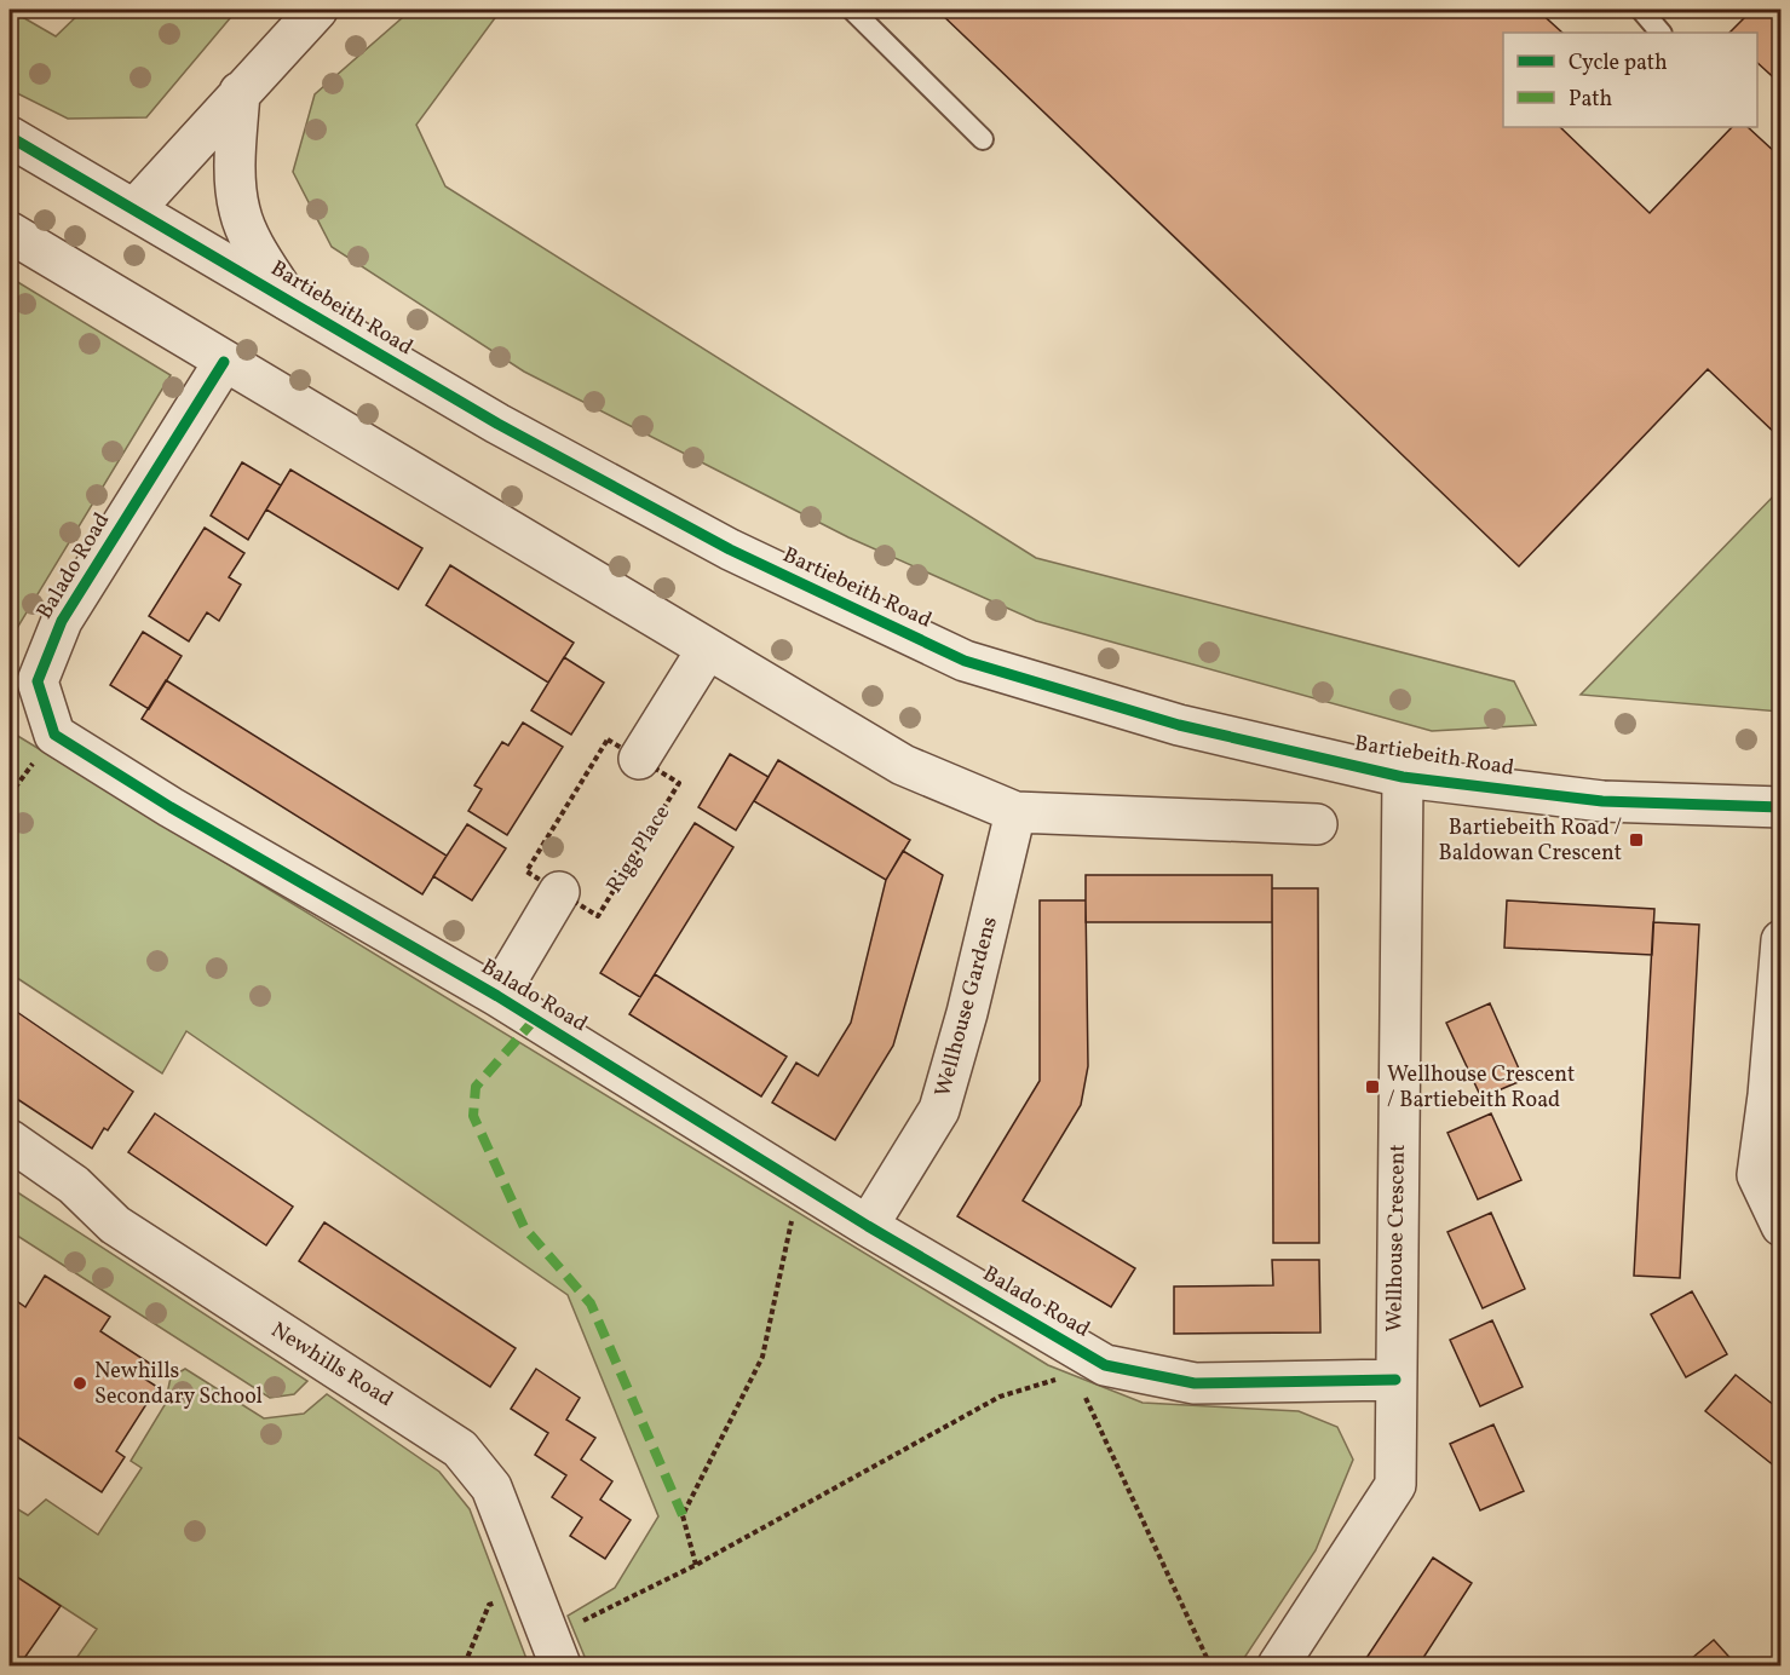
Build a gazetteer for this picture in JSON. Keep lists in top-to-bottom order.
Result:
{
  "streets": {
    "street": [
      "Bartiebeith Road",
      "Balado Road",
      "Wellhouse Gardens",
      "Wellhouse Crescent",
      "Newhills Road"
    ],
    "path": ["Rigg Place"]
  },
  "crossings": [
    ["Bartiebeith Road", "Wellhouse Crescent"],
    ["Balado Road", "Wellhouse Gardens"],
    ["Balado Road", "Wellhouse Crescent"]
  ],
  "places": {
    "transit": ["Bartiebeith Road / Baldowan Crescent", "Wellhouse Crescent / Bartiebeith Road"],
    "other": ["Newhills Secondary School"]
  },
  "legend": ["Cycle path", "Path"]
}
